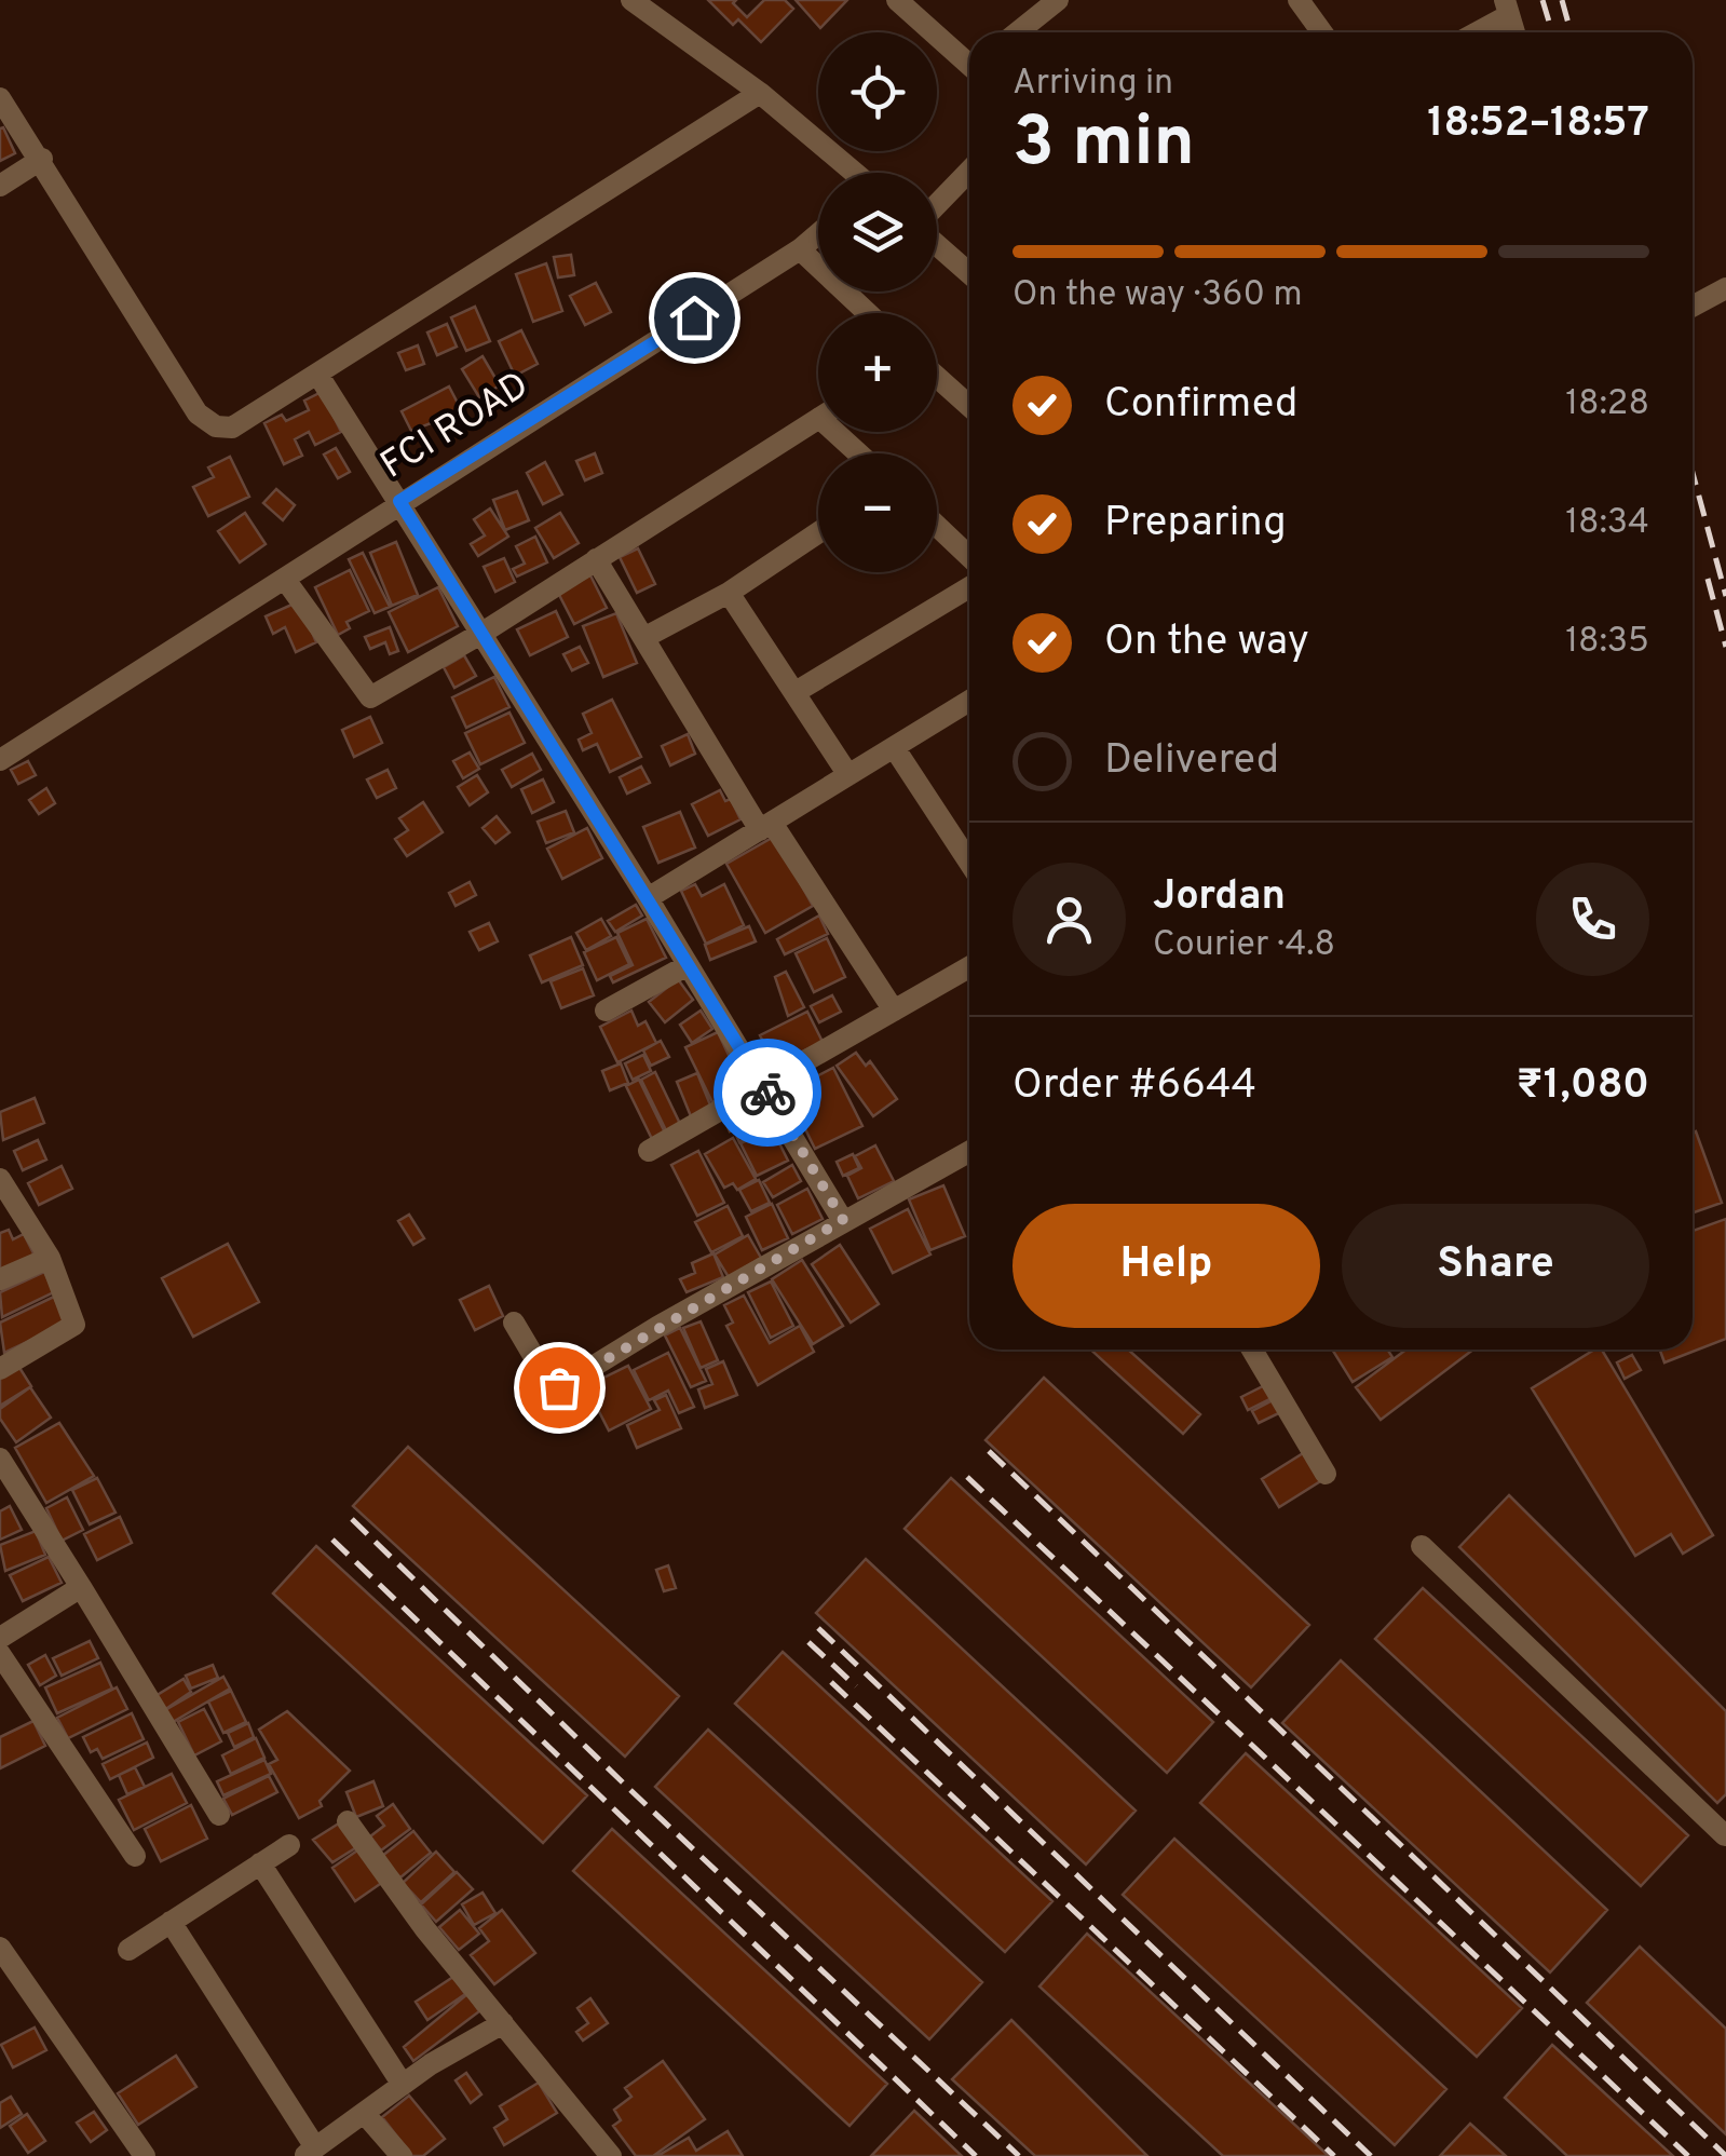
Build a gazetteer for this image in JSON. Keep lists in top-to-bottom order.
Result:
{
  "streets": {
    "street": ["FCI ROAD"]
  },
  "page": {
    "map_buttons": ["+", "−"],
    "heading": ["3 min", "Arriving in", "18:52–18:57"],
    "panel": [
      "Jordan",
      "Courier · 4.8",
      "Order #6644",
      "₹1,080"
    ],
    "bar": "On the way · 360 m",
    "list": [
      ["Confirmed", "18:28"],
      ["Preparing", "18:34"],
      ["On the way", "18:35"],
      "Delivered"
    ],
    "buttons": ["Help", "Share"]
  }
}
